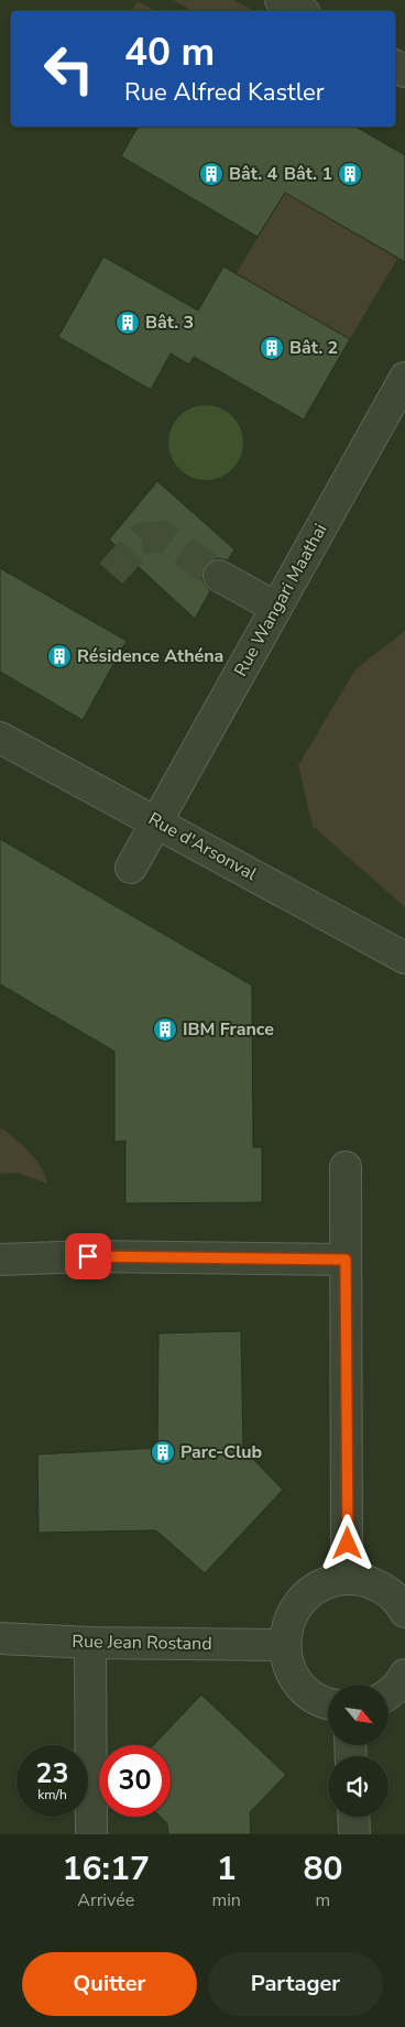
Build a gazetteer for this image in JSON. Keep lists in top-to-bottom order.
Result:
{
  "streets": {
    "street": ["Rue Wangari Maathai", "Rue d'Arsonval", "Rue Jean Rostand"]
  },
  "crossings": [
    ["Rue Wangari Maathai", "Rue d'Arsonval"]
  ],
  "places": {
    "building": [
      "Bât. 4",
      "Bât. 1",
      "Bât. 3",
      "Bât. 2",
      "Résidence Athéna",
      "IBM France",
      "Parc-Club"
    ]
  },
  "north": "bottom right",
  "page": {
    "turn": ["40 m", "Rue Alfred Kastler"],
    "speed": "23 km/h",
    "limit": "30",
    "eta": [
      "16:17",
      "Arrivée",
      "1",
      "min",
      "80",
      "m"
    ],
    "buttons": ["Quitter", "Partager"]
  }
}
